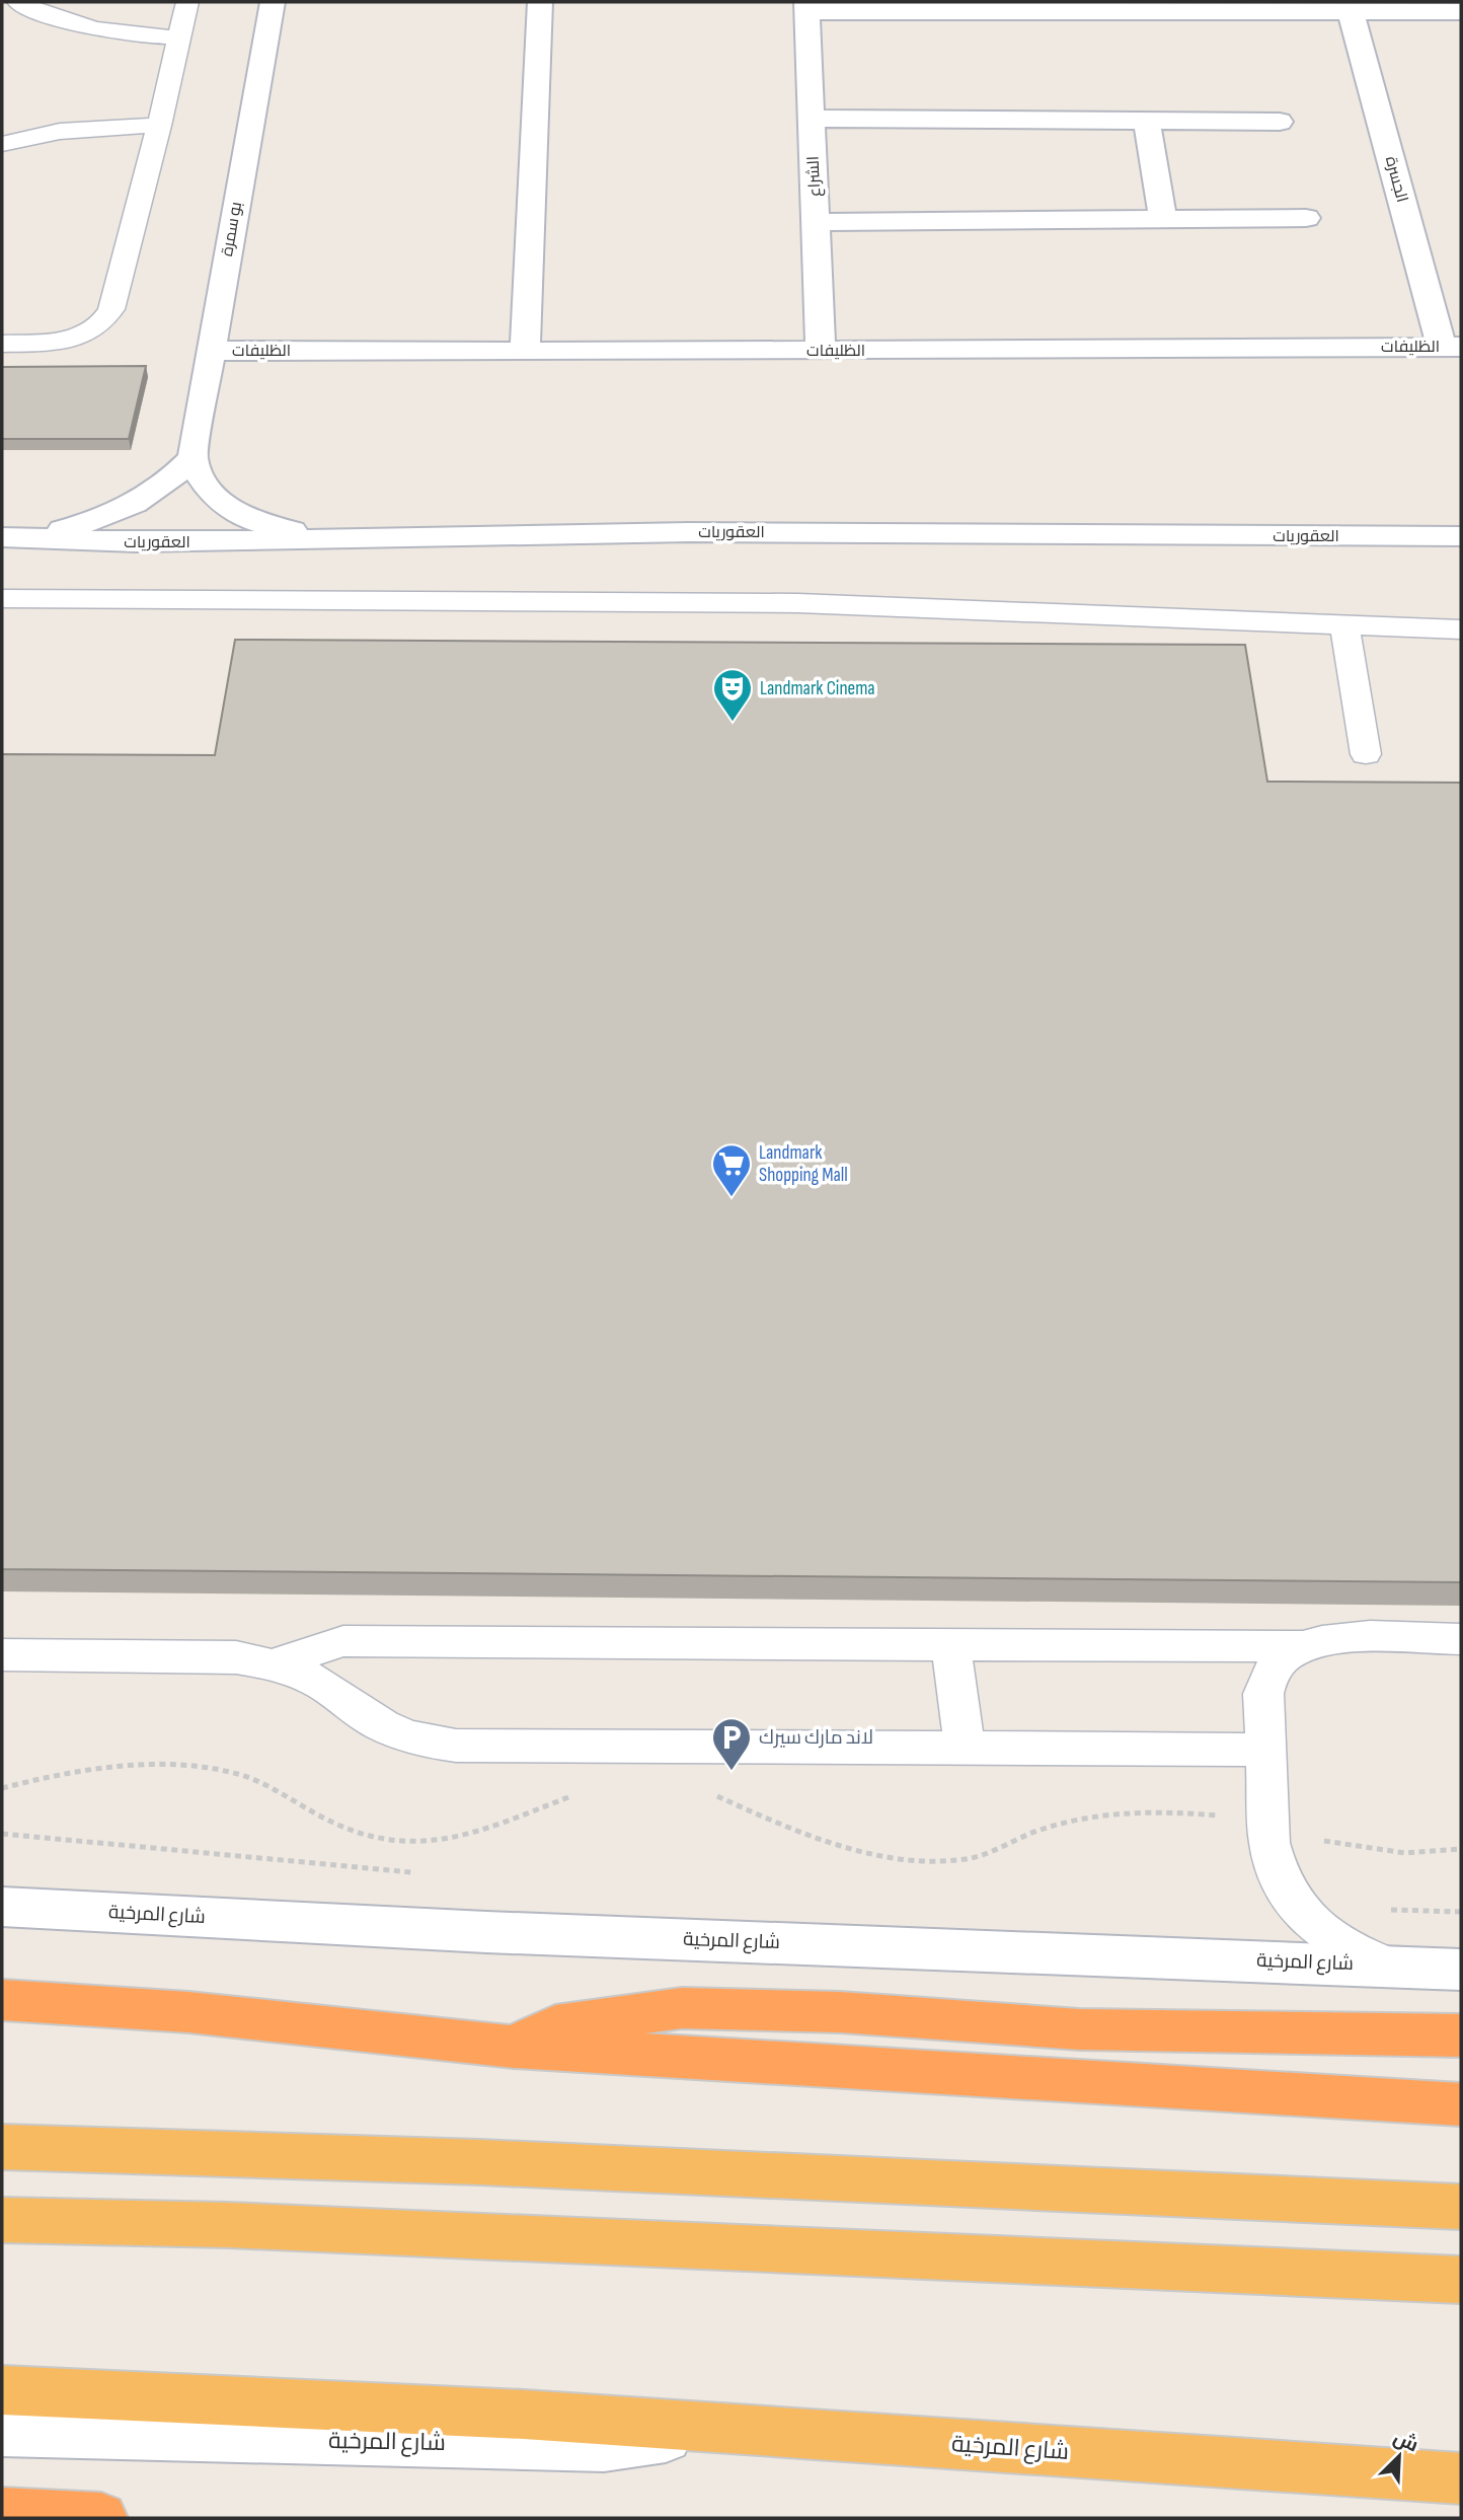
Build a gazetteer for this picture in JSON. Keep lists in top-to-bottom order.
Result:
{
  "streets": {
    "highway": ["شارع المرخية"],
    "street": [
      "الشراع",
      "الجسرة",
      "بو سمرة",
      "الظليفات",
      "العقوريات"
    ]
  },
  "crossings": [
    ["الشراع", "الظليفات"],
    ["الجسرة", "الظليفات"],
    ["بو سمرة", "الظليفات"]
  ],
  "places": {
    "theatre": ["Landmark Cinema"],
    "supermarket": ["Landmark Shopping Mall"],
    "parking": ["لاند مارك سيرك"]
  },
  "north": "top right"
}
